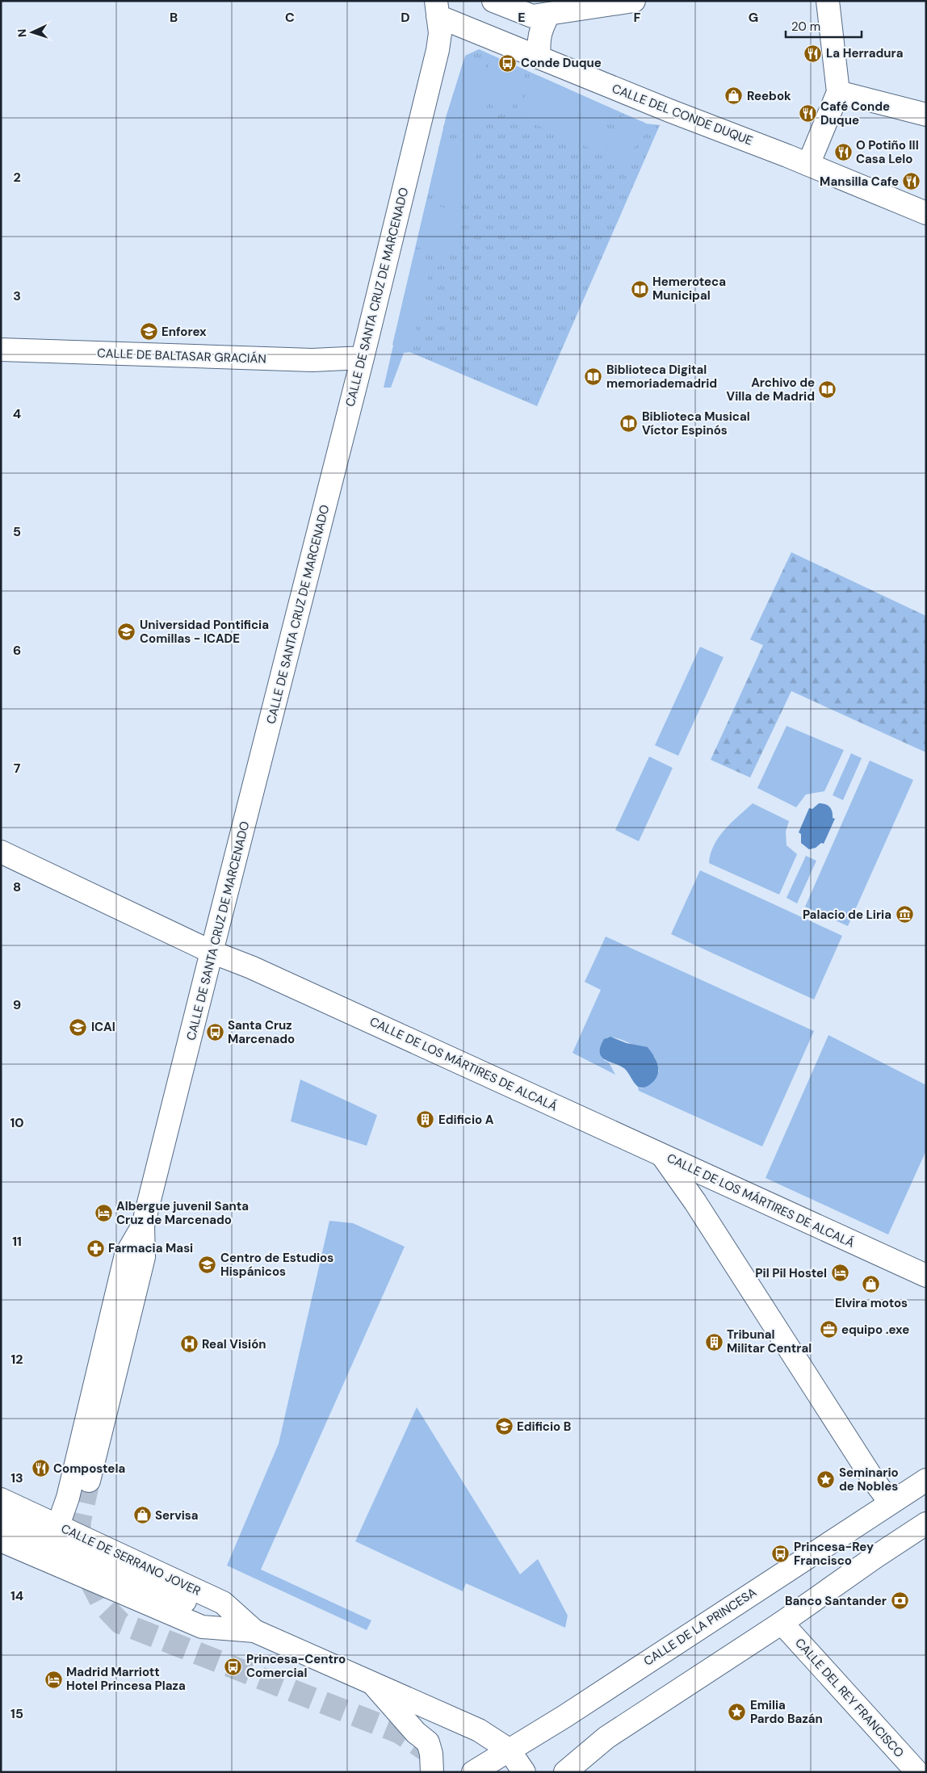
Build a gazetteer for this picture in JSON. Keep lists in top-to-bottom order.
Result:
{
  "streets": {
    "street": [
      "CALLE DEL CONDE DUQUE",
      "CALLE DE SANTA CRUZ DE MARCENADO",
      "CALLE DE BALTASAR GRACIÁN",
      "CALLE DE LOS MÁRTIRES DE ALCALÁ",
      "CALLE DE SERRANO JOVER",
      "CALLE DE LA PRINCESA",
      "CALLE DEL REY FRANCISCO"
    ]
  },
  "crossings": [
    ["CALLE DEL CONDE DUQUE", "CALLE DE SANTA CRUZ DE MARCENADO"],
    ["CALLE DE SANTA CRUZ DE MARCENADO", "CALLE DE BALTASAR GRACIÁN"],
    ["CALLE DE SANTA CRUZ DE MARCENADO", "CALLE DE LOS MÁRTIRES DE ALCALÁ"],
    ["CALLE DE SANTA CRUZ DE MARCENADO", "CALLE DE SERRANO JOVER"],
    ["CALLE DE SERRANO JOVER", "CALLE DE LA PRINCESA"]
  ],
  "places": {
    "restaurant": [
      "La Herradura",
      "Café Conde Duque",
      "O Potiño III Casa Lelo",
      "Mansilla Cafe",
      "Compostela"
    ],
    "bus stop": [
      "Conde Duque",
      "Santa Cruz Marcenado",
      "Princesa-Rey Francisco",
      "Princesa-Centro Comercial"
    ],
    "shop": ["Reebok", "Elvira motos", "Servisa"],
    "library": [
      "Hemeroteca Municipal",
      "Biblioteca Digital memoriademadrid",
      "Archivo de Villa de Madrid",
      "Biblioteca Musical Víctor Espinós"
    ],
    "school or university": [
      "Enforex",
      "Universidad Pontificia Comillas - ICADE",
      "ICAI",
      "Centro de Estudios Hispánicos",
      "Edificio B"
    ],
    "museum": ["Palacio de Liria"],
    "building": ["Edificio A", "Tribunal Militar Central"],
    "hotel": ["Albergue juvenil Santa Cruz de Marcenado", "Pil Pil Hostel", "Madrid Marriott Hotel Princesa Plaza"],
    "pharmacy": ["Farmacia Masi"],
    "office": ["equipo .exe"],
    "hospital": ["Real Visión"],
    "place": ["Seminario de Nobles", "Emilia Pardo Bazán"],
    "bank": ["Banco Santander"]
  },
  "scale_bar": "20 m",
  "north": "left",
  "grid": {
    "columns": [
      "B",
      "C",
      "D",
      "E",
      "F",
      "G"
    ],
    "rows": [
      "2",
      "3",
      "4",
      "5",
      "6",
      "7",
      "8",
      "9",
      "10",
      "11",
      "12",
      "13",
      "14",
      "15"
    ]
  }
}
